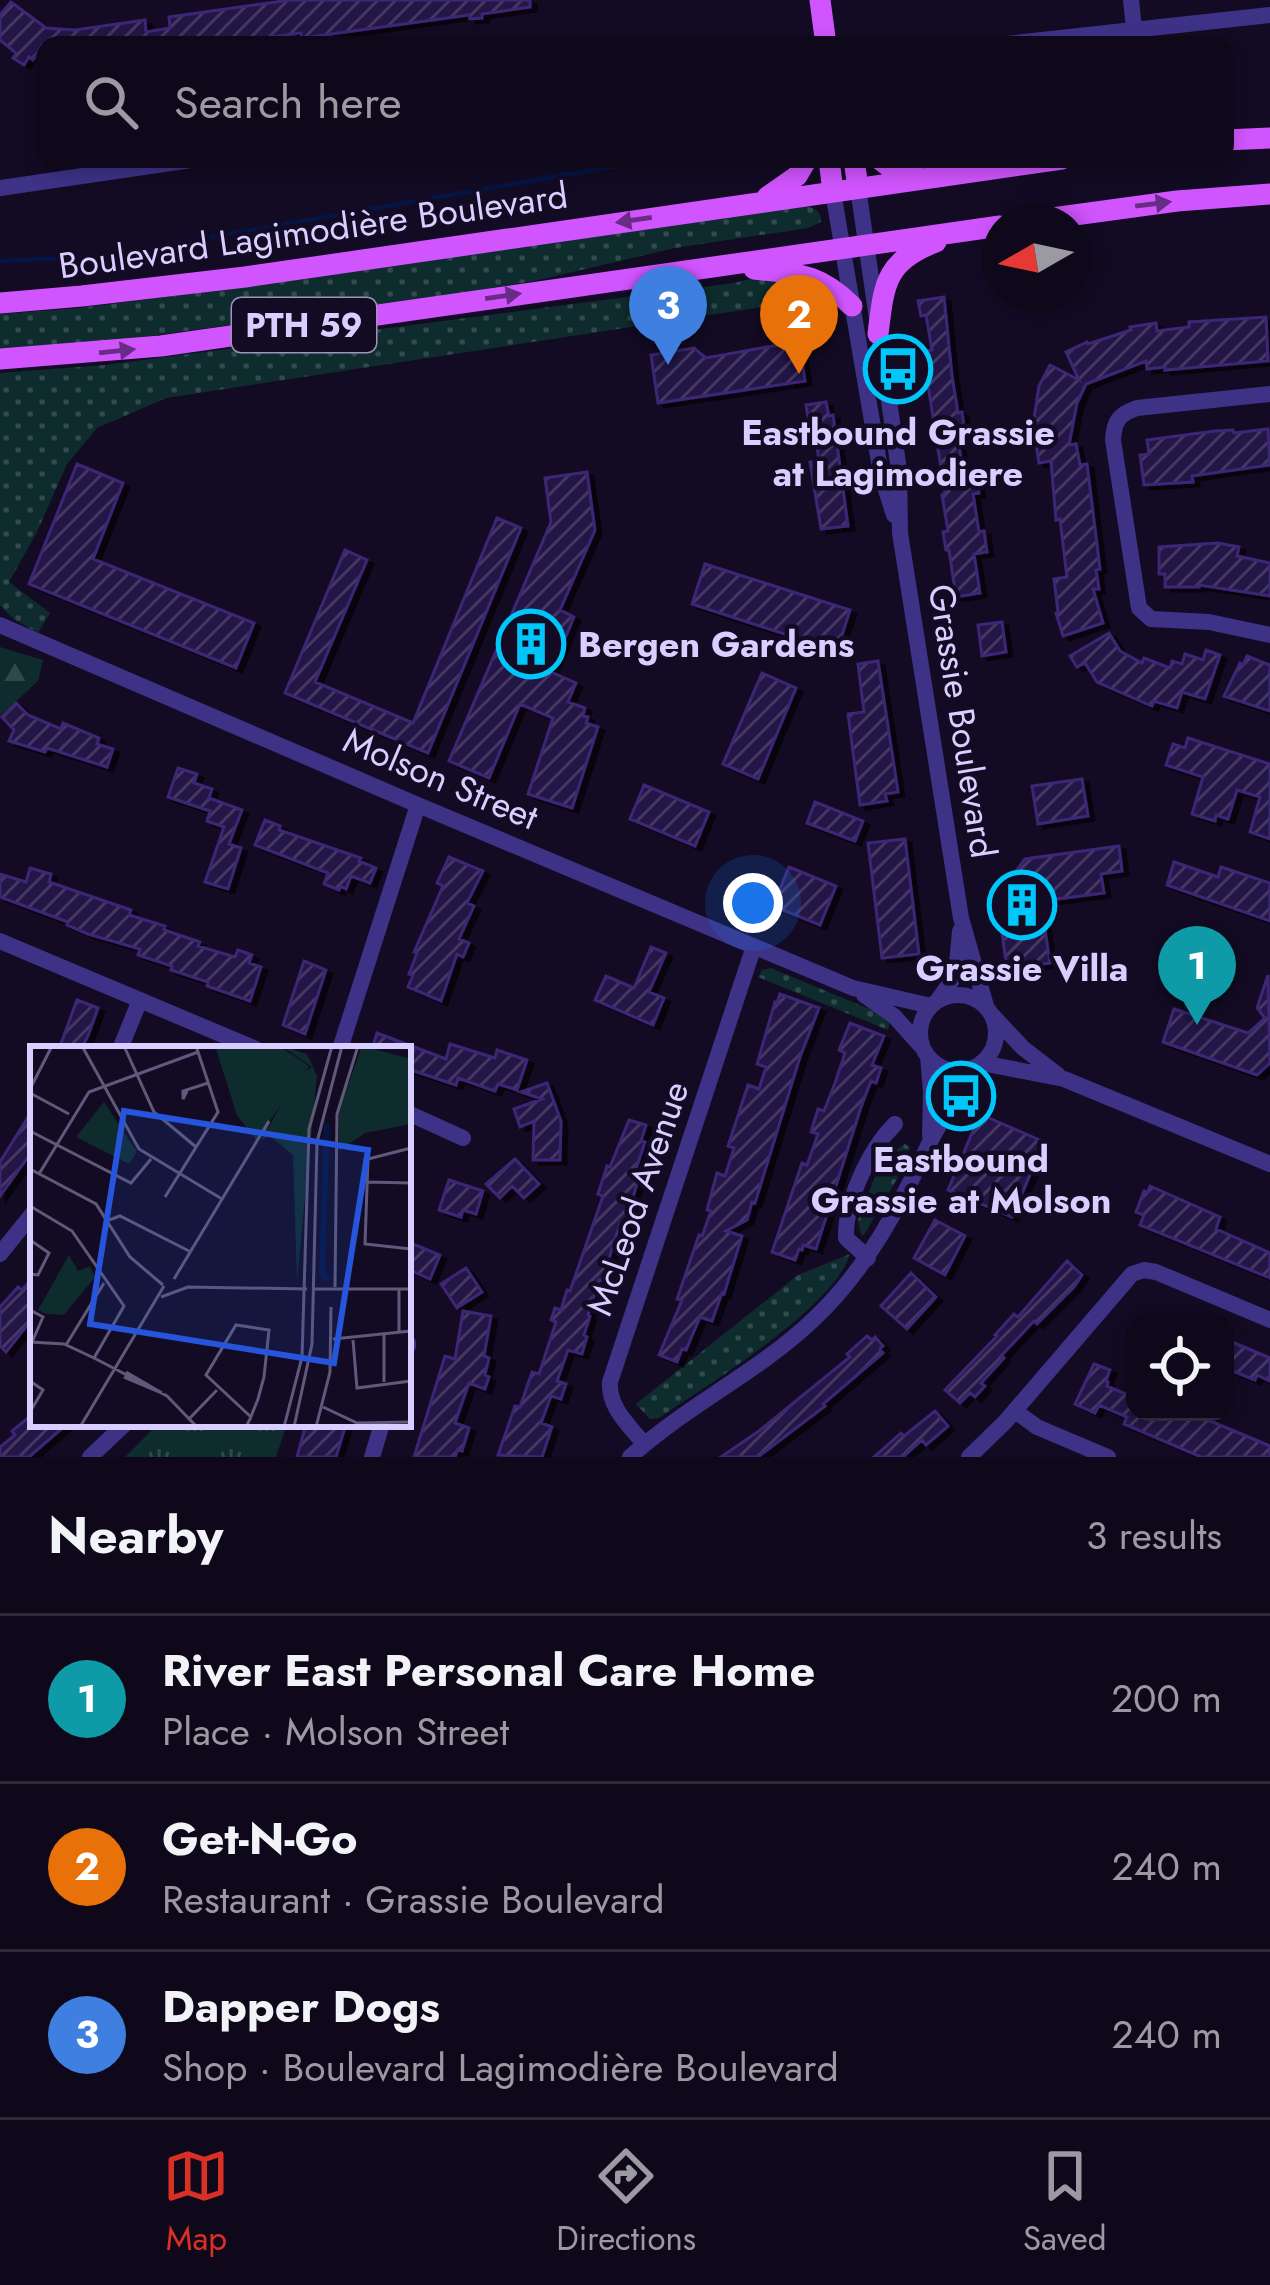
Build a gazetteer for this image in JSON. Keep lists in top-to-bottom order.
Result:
{
  "streets": {
    "main road": ["Boulevard Lagimodière Boulevard", "PTH 59", "Grassie Boulevard"],
    "street": ["Molson Street", "McLeod Avenue"]
  },
  "crossings": [
    ["Boulevard Lagimodière Boulevard", "Grassie Boulevard"],
    ["PTH 59", "Grassie Boulevard"],
    ["Grassie Boulevard", "Molson Street"],
    ["Molson Street", "McLeod Avenue"]
  ],
  "places": {
    "bus stop": ["Eastbound Grassie at Lagimodiere", "Eastbound Grassie at Molson"],
    "building": ["Bergen Gardens", "Grassie Villa"]
  },
  "north": "left",
  "page": {
    "search": "Search here",
    "pins": ["3", "2", "1"],
    "heading": ["Nearby", "3 results"],
    "list": [
      {
        "mark": "1",
        "name": "River East Personal Care Home",
        "note": "Place · Molson Street",
        "value": "200 m"
      },
      {
        "mark": "2",
        "name": "Get-N-Go",
        "note": "Restaurant · Grassie Boulevard",
        "value": "240 m"
      },
      {
        "mark": "3",
        "name": "Dapper Dogs",
        "note": "Shop · Boulevard Lagimodière Boulevard",
        "value": "240 m"
      }
    ],
    "nav": ["Map", "Directions", "Saved"]
  }
}
